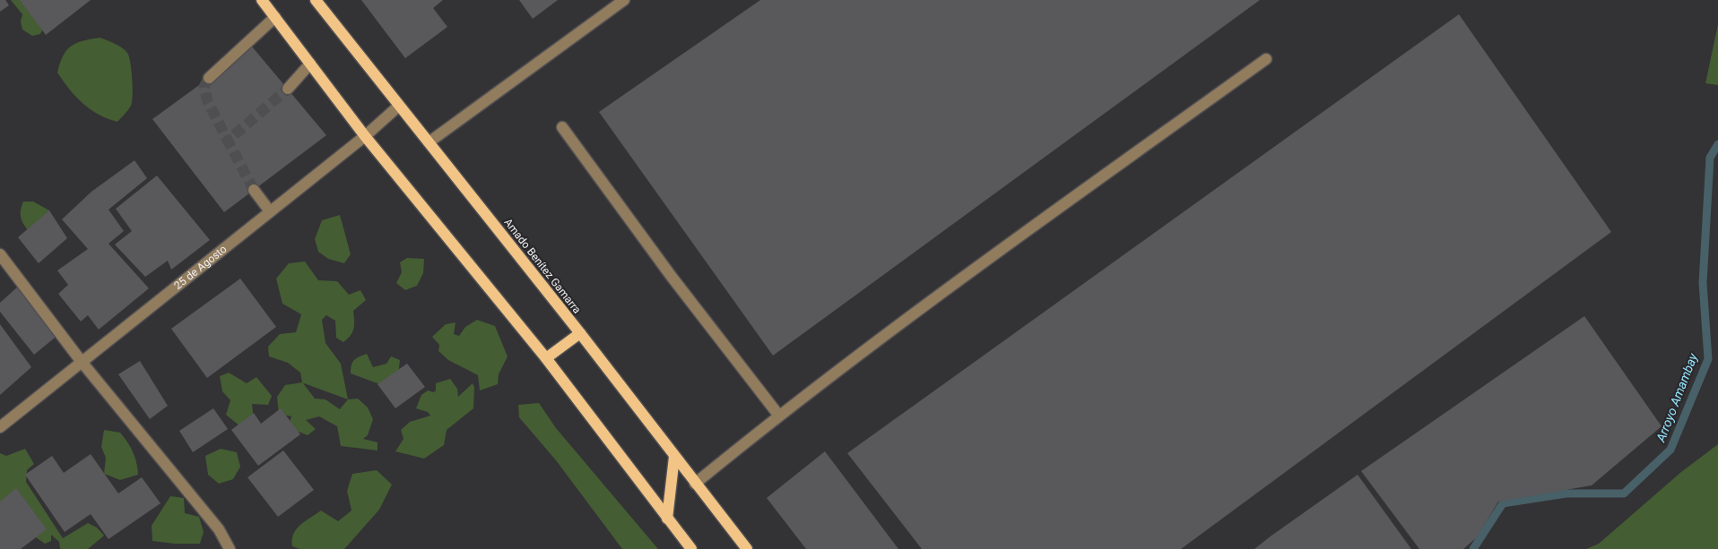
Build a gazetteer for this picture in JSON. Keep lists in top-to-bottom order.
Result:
{
  "streets": {
    "main road": ["Amado Benítez Gamarra"],
    "street": ["25 de Agosto"]
  },
  "crossings": [
    ["Amado Benítez Gamarra", "25 de Agosto"]
  ],
  "water": ["Arroyo Amambay"]
}
